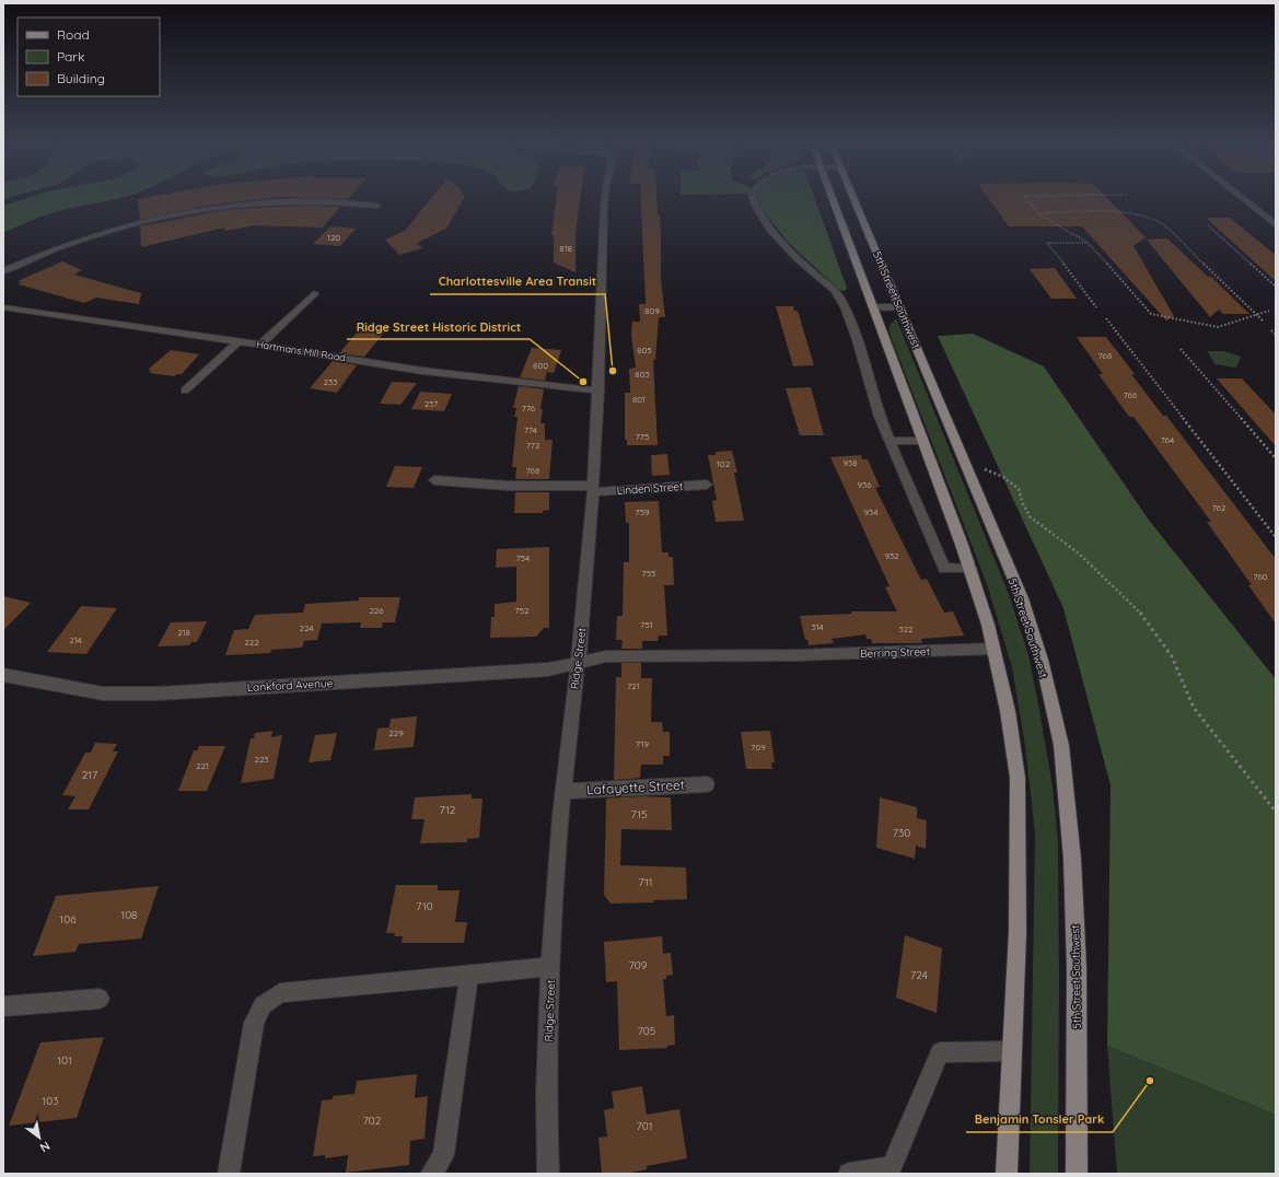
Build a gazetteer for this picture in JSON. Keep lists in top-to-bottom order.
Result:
{
  "streets": {
    "main road": ["5th Street Southwest"],
    "street": [
      "Hartmans Mill Road",
      "Linden Street",
      "Berring Street",
      "Ridge Street",
      "Lankford Avenue",
      "Lafayette Street"
    ]
  },
  "crossings": [
    ["Hartmans Mill Road", "Ridge Street"],
    ["Linden Street", "Ridge Street"],
    ["Berring Street", "Ridge Street"],
    ["Berring Street", "Lankford Avenue"],
    ["Ridge Street", "Lankford Avenue"],
    ["Ridge Street", "Lafayette Street"]
  ],
  "places": ["Charlottesville Area Transit", "Ridge Street Historic District", "Benjamin Tonsler Park"],
  "house_numbers": [
    "120",
    "818",
    "809",
    "805",
    "768",
    "800",
    "803",
    "233",
    "766",
    "801",
    "237",
    "776",
    "774",
    "775",
    "764",
    "772",
    "938",
    "102",
    "768",
    "936",
    "762",
    "759",
    "934",
    "932",
    "754",
    "755",
    "760",
    "226",
    "752",
    "751",
    "314",
    "224",
    "322",
    "218",
    "214",
    "222",
    "721",
    "229",
    "719",
    "709",
    "223",
    "221",
    "217",
    "712",
    "715",
    "730",
    "711",
    "710",
    "108",
    "106",
    "709",
    "724",
    "705",
    "101",
    "103",
    "702",
    "701"
  ],
  "legend": ["Road", "Park", "Building"],
  "north": "bottom right"
}
